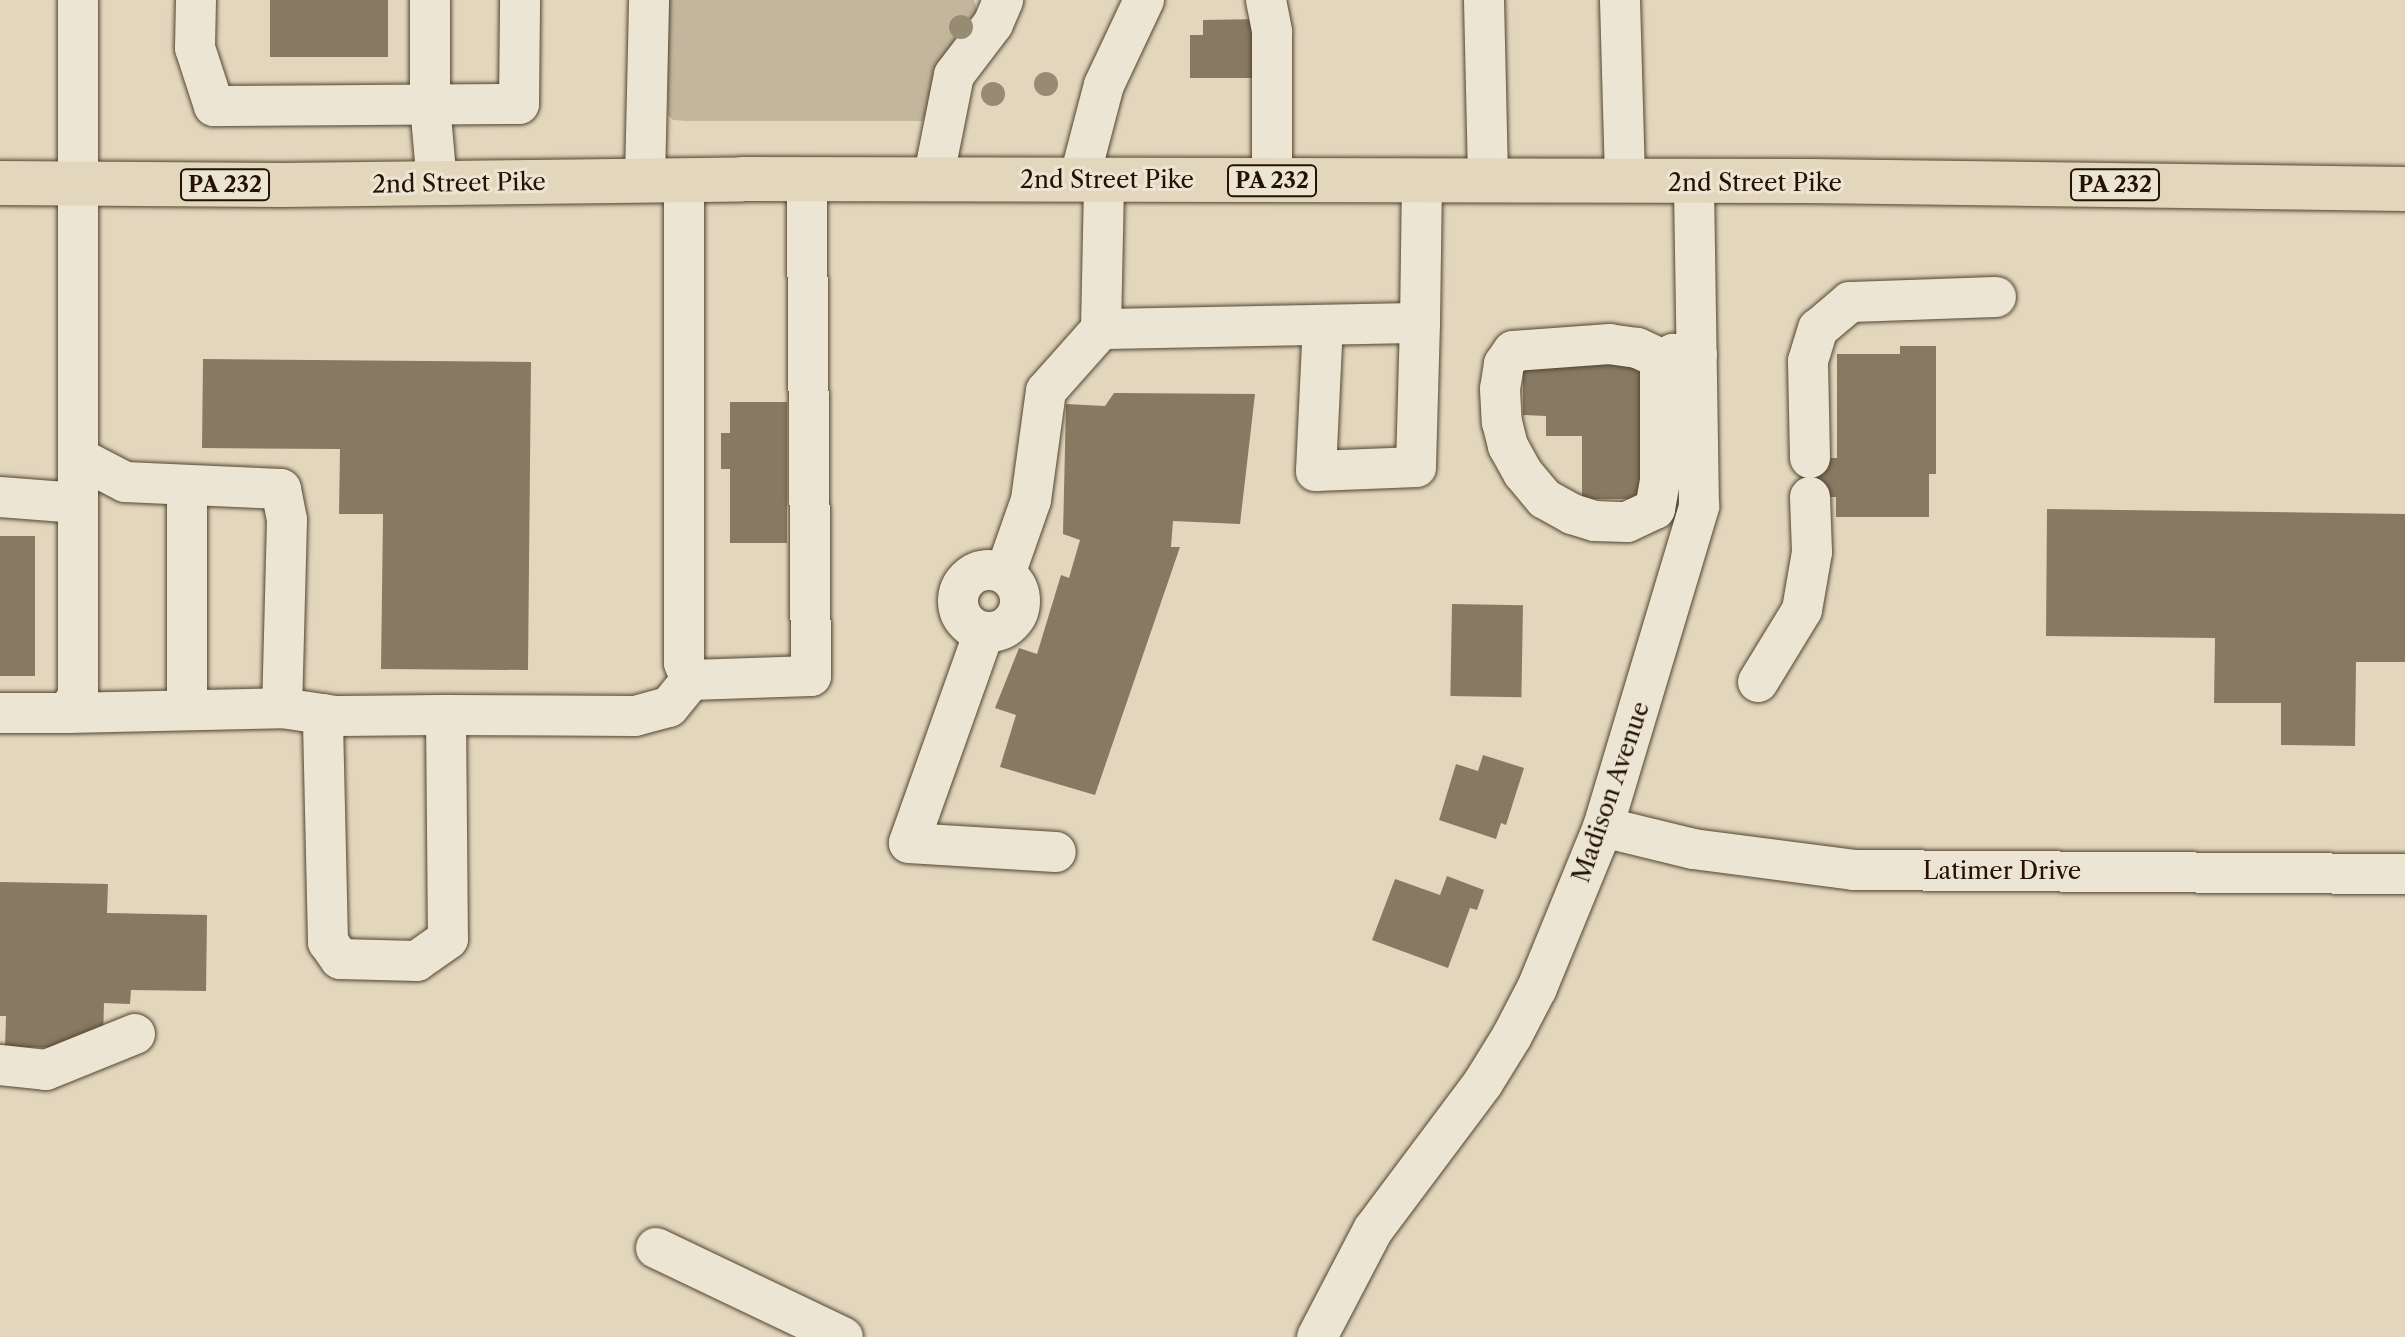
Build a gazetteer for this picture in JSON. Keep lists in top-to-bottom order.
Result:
{
  "streets": {
    "main road": ["2nd Street Pike", "PA 232"],
    "street": ["Madison Avenue", "Latimer Drive"]
  },
  "crossings": [
    ["2nd Street Pike", "Madison Avenue"],
    ["Madison Avenue", "Latimer Drive"]
  ]
}
